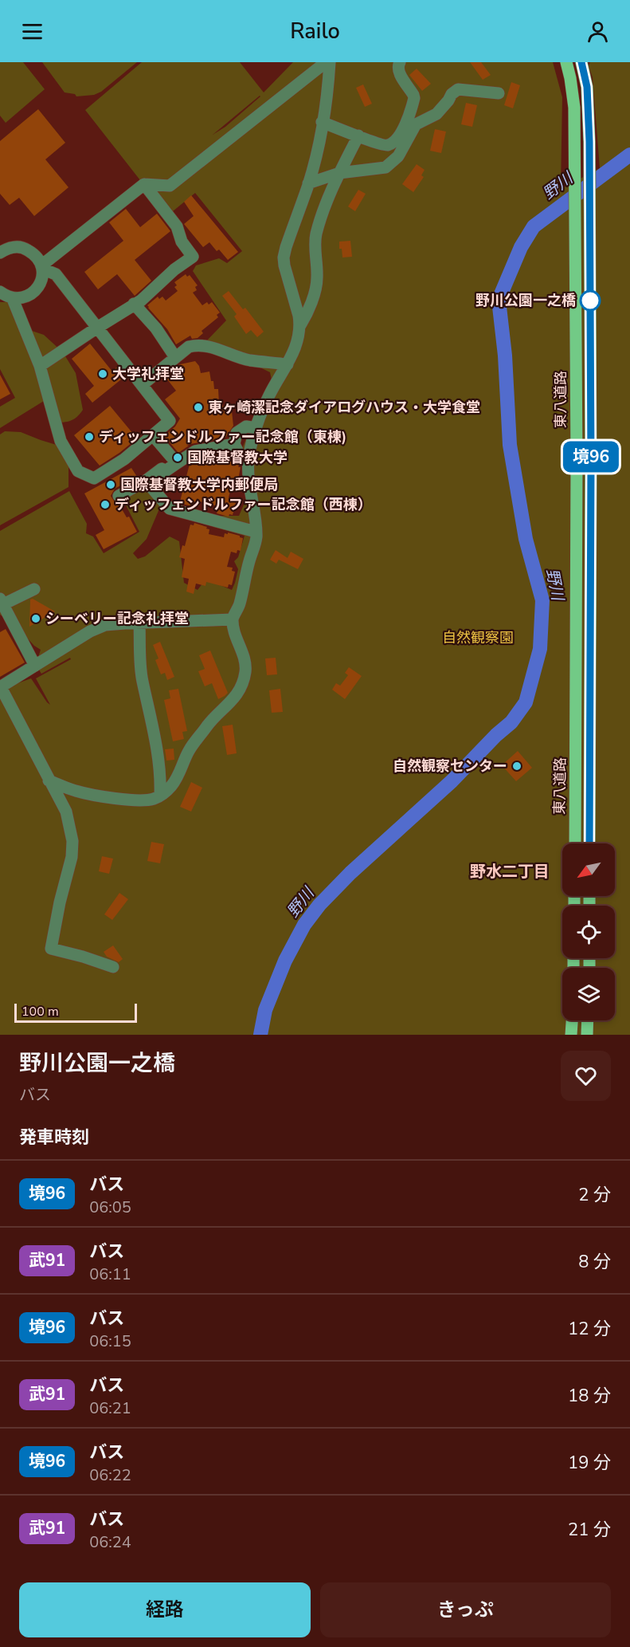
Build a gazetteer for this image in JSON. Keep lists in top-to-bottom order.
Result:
{
  "streets": {
    "main road": ["東八道路"]
  },
  "districts": ["野水二丁目"],
  "water": ["野川"],
  "parks": ["自然観察園"],
  "places": [
    "野川公園一之橋",
    "大学礼拝堂",
    "東ヶ崎潔記念ダイアログハウス・大学食堂",
    "ディッフェンドルファー記念館（東棟)",
    "国際基督教大学",
    "国際基督教大学内郵便局",
    "ディッフェンドルファー記念館（西棟）",
    "シーベリー記念礼拝堂",
    "自然観察センター"
  ],
  "lines": ["bus line 境96"],
  "scale_bar": "100 m",
  "north": "bottom left",
  "page": {
    "header": "Railo",
    "on_map": "境96",
    "scale": "100 m",
    "heading": [
      ["野川公園一之橋", "バス"],
      "発車時刻"
    ],
    "list": [
      {
        "mark": "境96",
        "name": "バス",
        "note": "06:05",
        "value": "2 分"
      },
      {
        "mark": "武91",
        "name": "バス",
        "note": "06:11",
        "value": "8 分"
      },
      {
        "mark": "境96",
        "name": "バス",
        "note": "06:15",
        "value": "12 分"
      },
      {
        "mark": "武91",
        "name": "バス",
        "note": "06:21",
        "value": "18 分"
      },
      {
        "mark": "境96",
        "name": "バス",
        "note": "06:22",
        "value": "19 分"
      },
      {
        "mark": "武91",
        "name": "バス",
        "note": "06:24",
        "value": "21 分"
      }
    ],
    "buttons": ["経路", "きっぷ"]
  }
}
